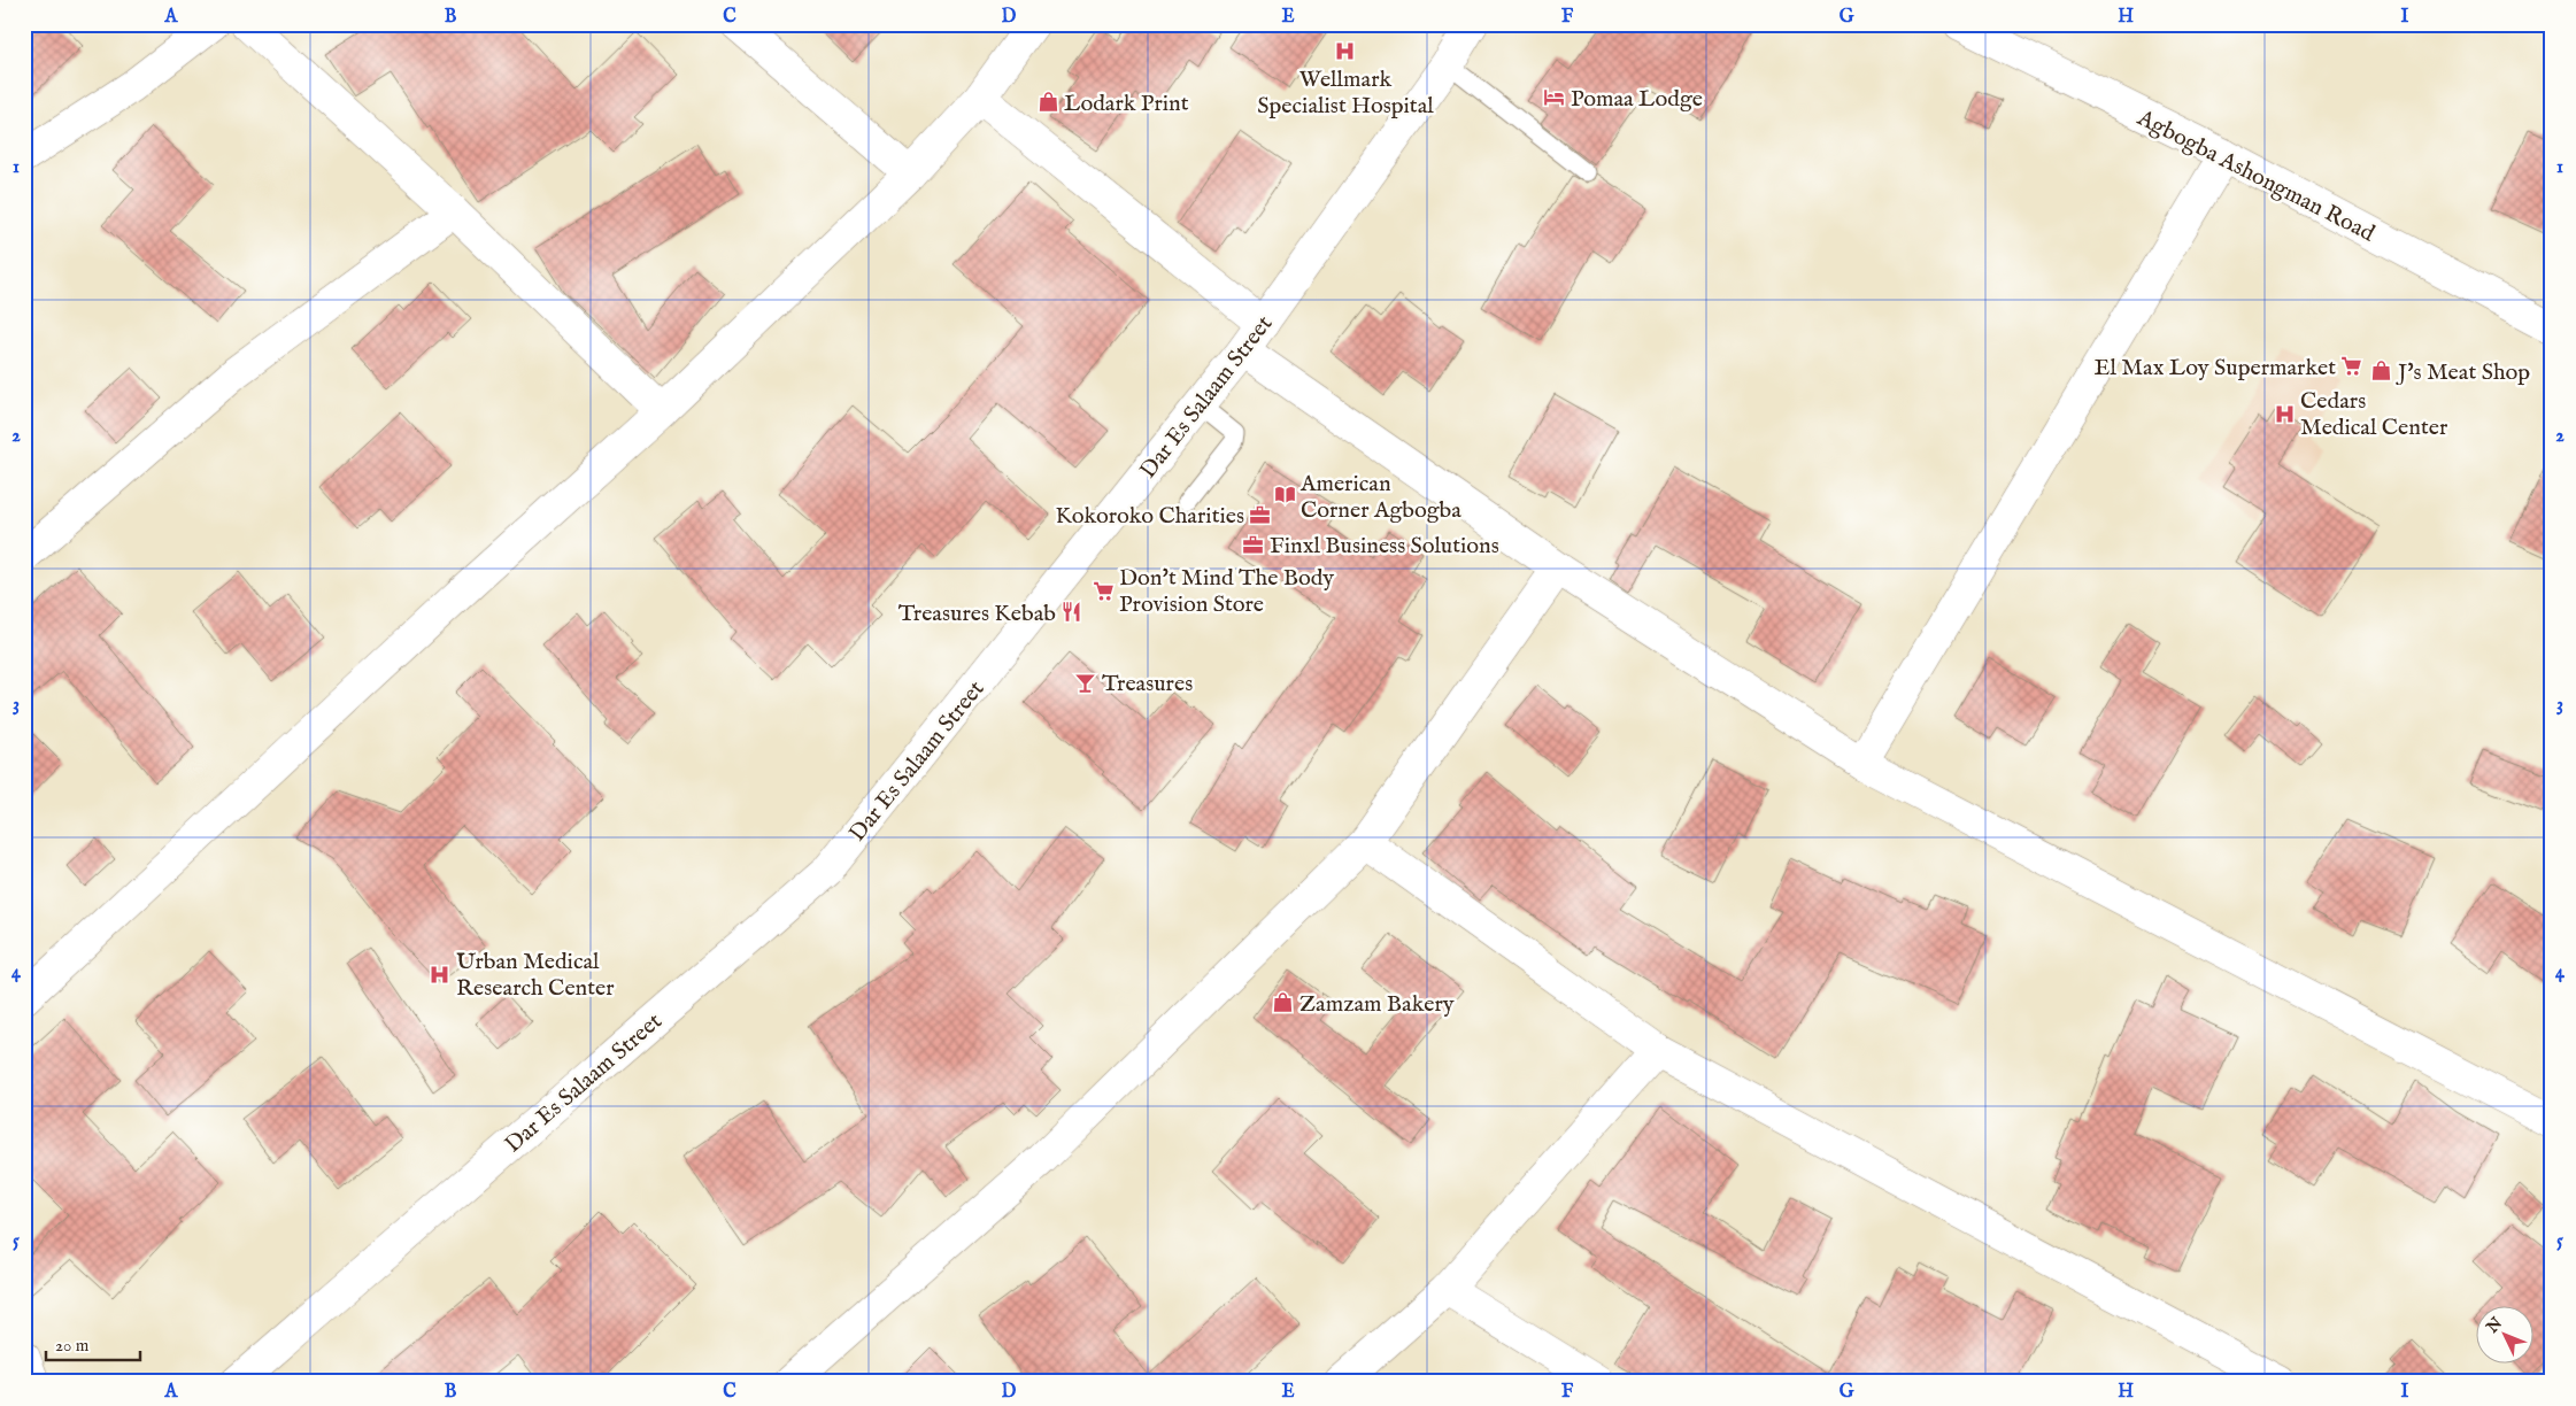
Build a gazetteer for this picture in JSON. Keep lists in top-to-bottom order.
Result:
{
  "streets": {
    "street": ["Agbogba Ashongman Road", "Dar Es Salaam Street"]
  },
  "places": {
    "hospital": ["Wellmark Specialist Hospital", "Cedars Medical Center", "Urban Medical Research Center"],
    "hotel": ["Pomaa Lodge"],
    "shop": ["Lodark Print", "J's Meat Shop", "Zamzam Bakery"],
    "supermarket": ["El Max Loy Supermarket", "Don't Mind The Body Provision Store"],
    "library": ["American Corner Agbogba"],
    "office": ["Kokoroko Charities", "Finxl Business Solutions"],
    "restaurant": ["Treasures Kebab"],
    "bar": ["Treasures"]
  },
  "scale_bar": "20 m",
  "north": "top left",
  "grid": {
    "columns": [
      "A",
      "B",
      "C",
      "D",
      "E",
      "F",
      "G",
      "H",
      "I"
    ],
    "rows": [
      "1",
      "2",
      "3",
      "4",
      "5"
    ]
  }
}
